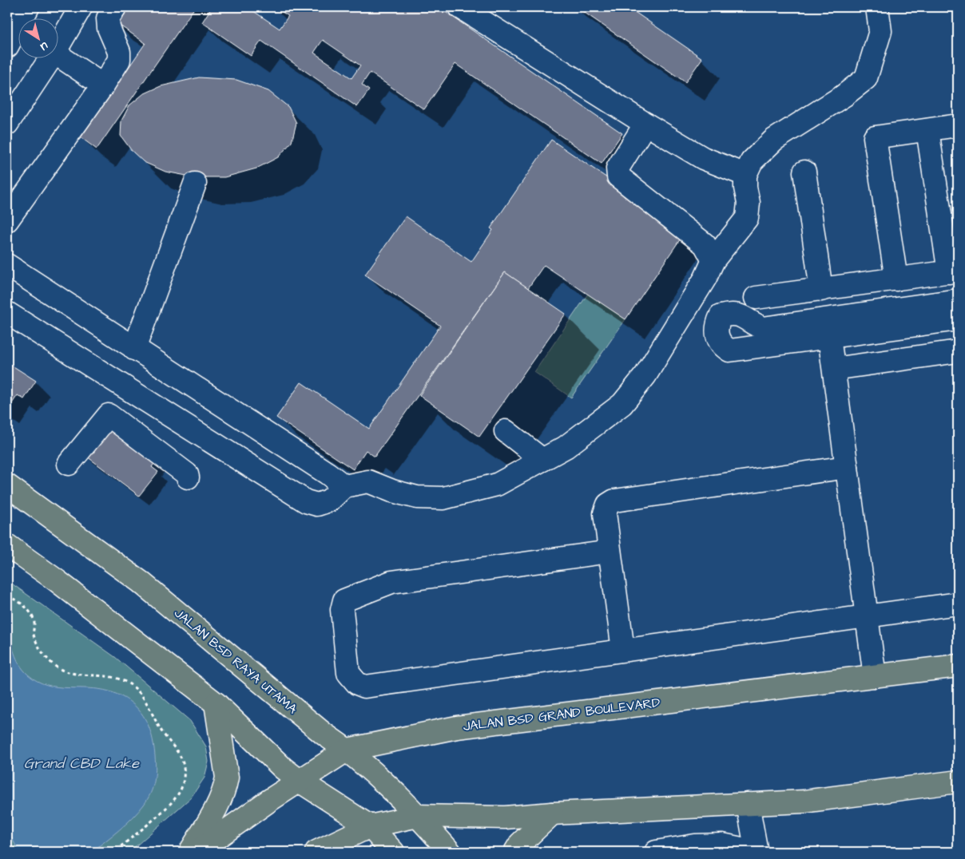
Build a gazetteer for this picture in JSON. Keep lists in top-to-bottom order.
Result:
{
  "streets": {
    "main road": ["JALAN BSD RAYA UTAMA", "JALAN BSD GRAND BOULEVARD"]
  },
  "crossings": [
    ["JALAN BSD RAYA UTAMA", "JALAN BSD GRAND BOULEVARD"]
  ],
  "water": ["Grand CBD Lake"],
  "north": "bottom right"
}
